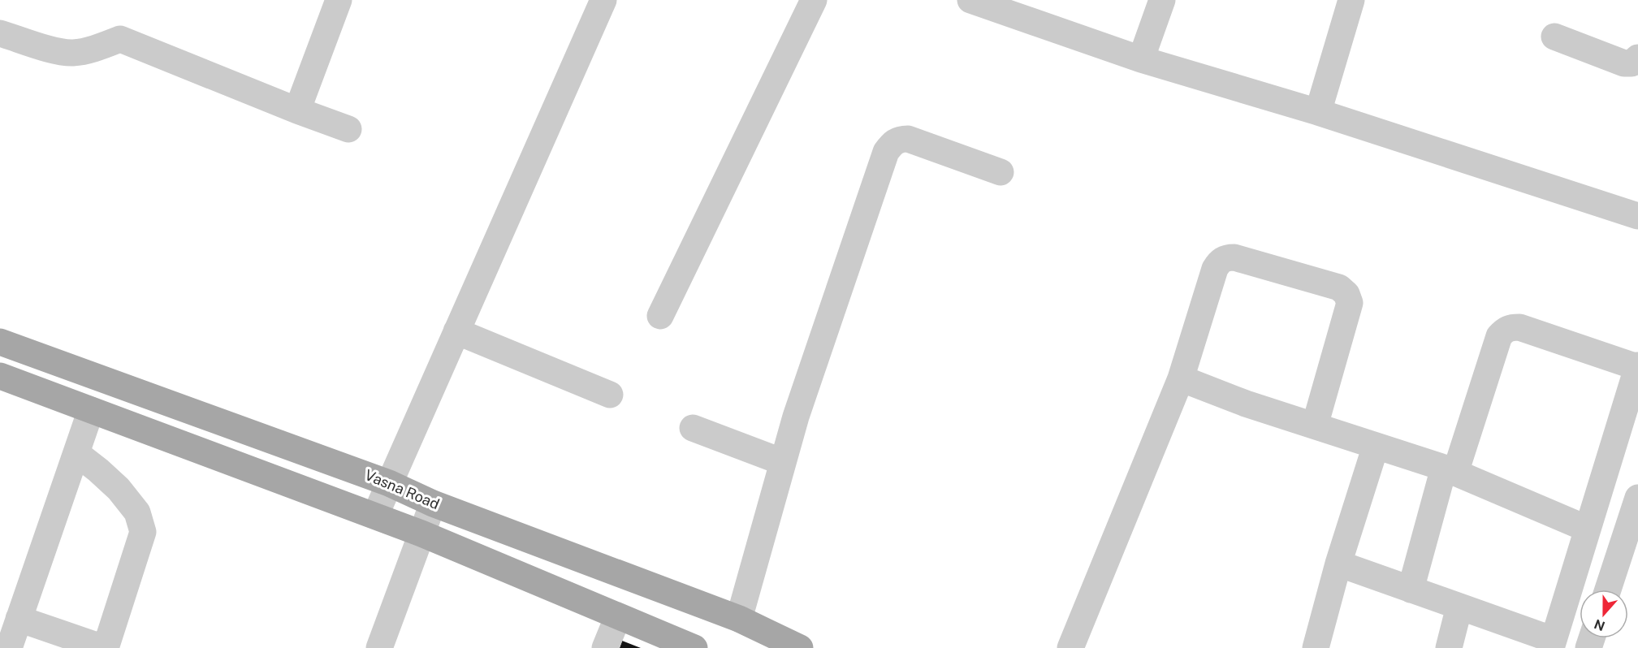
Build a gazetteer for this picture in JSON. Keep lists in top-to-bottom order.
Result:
{
  "streets": {
    "main road": ["Vasna Road"]
  },
  "north": "bottom"
}
